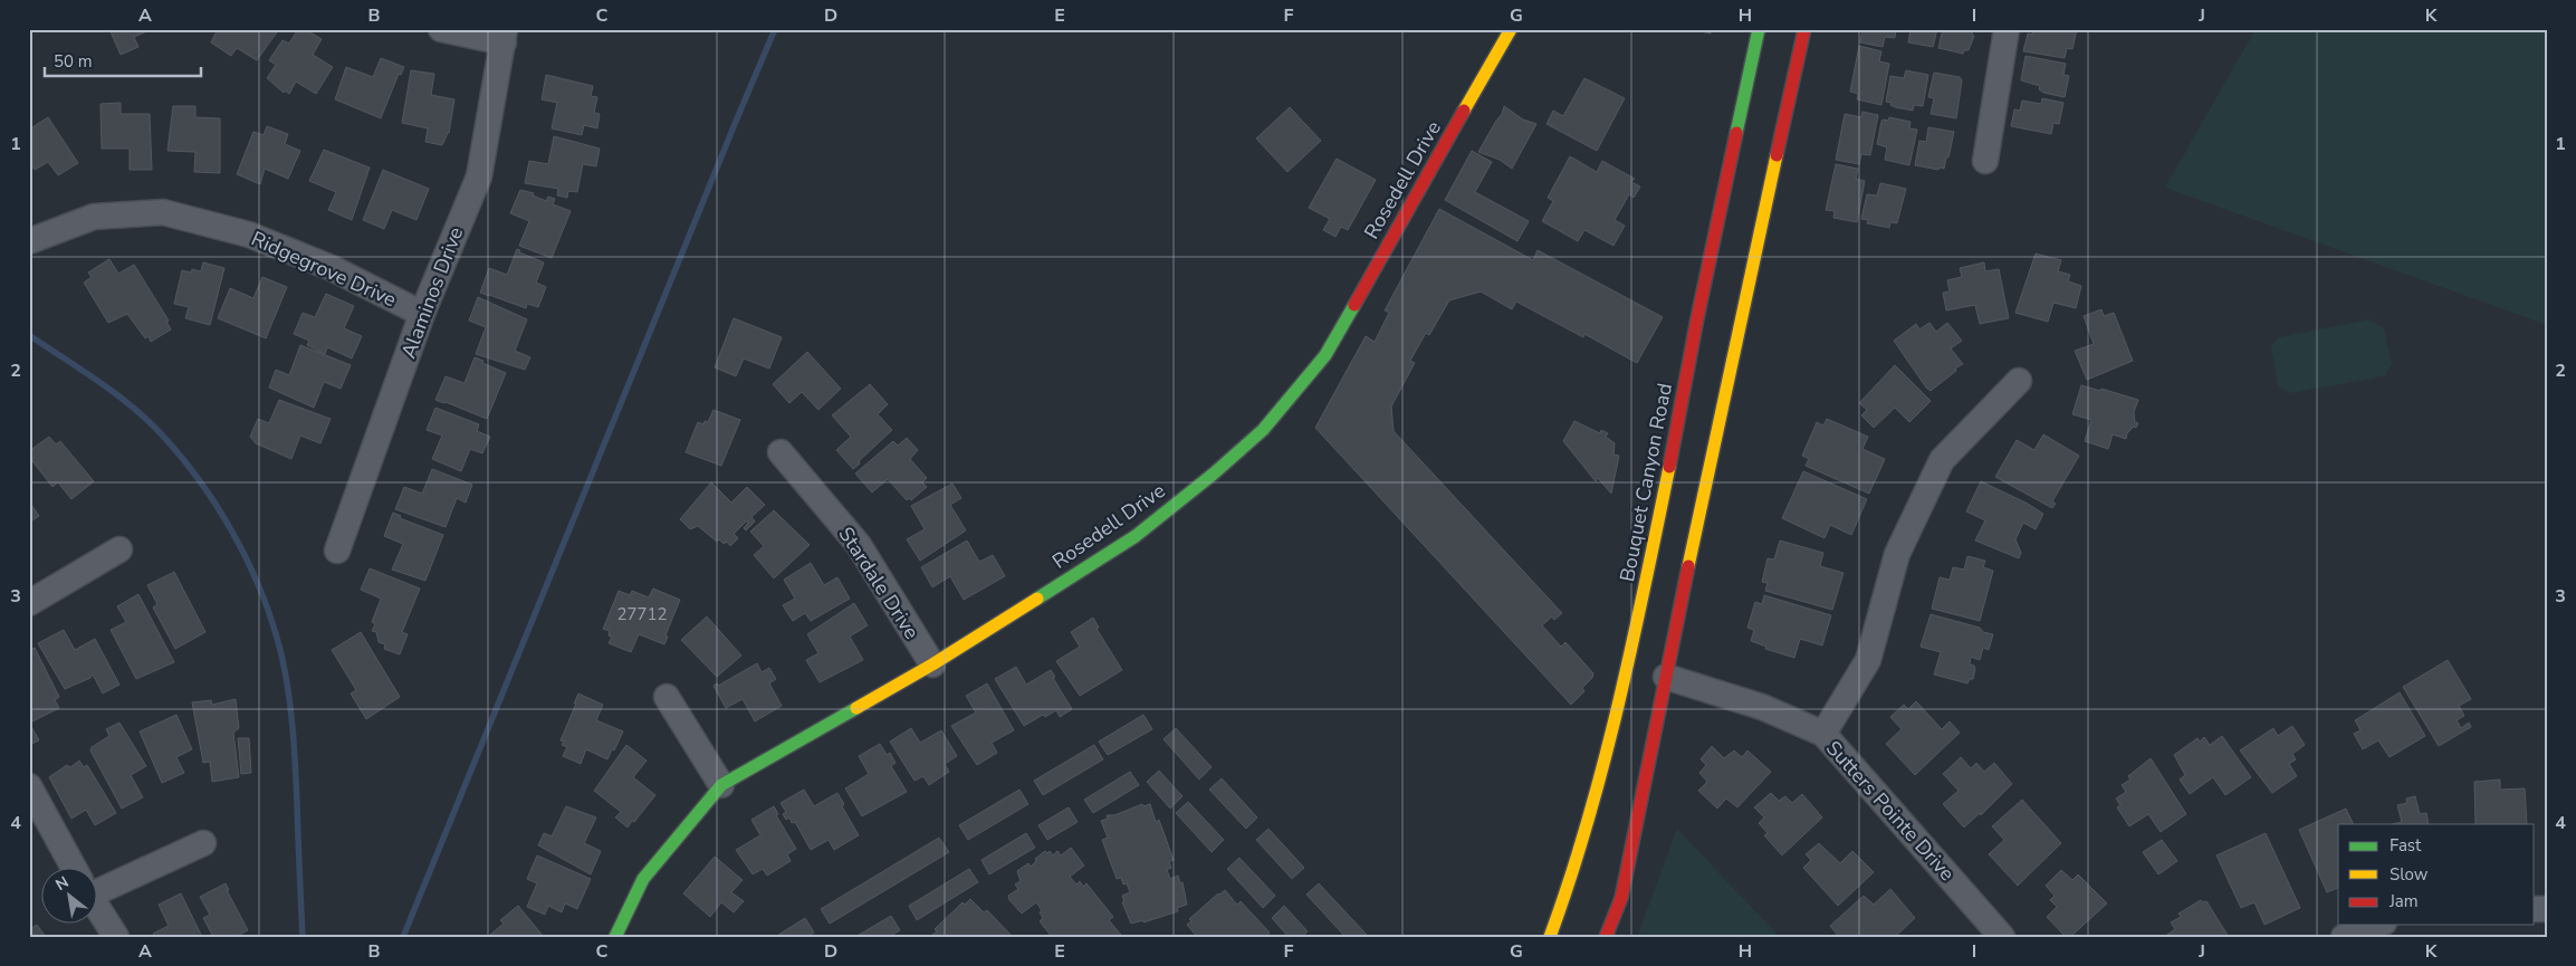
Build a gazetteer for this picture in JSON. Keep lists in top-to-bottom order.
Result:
{
  "streets": {
    "main road": ["Rosedell Drive", "Bouquet Canyon Road"],
    "street": [
      "Ridgegrove Drive",
      "Alaminos Drive",
      "Stardale Drive",
      "Sutters Pointe Drive"
    ]
  },
  "crossings": [
    ["Rosedell Drive", "Stardale Drive"],
    ["Ridgegrove Drive", "Alaminos Drive"]
  ],
  "house_numbers": ["27712"],
  "legend": ["Fast", "Slow", "Jam"],
  "scale_bar": "50 m",
  "north": "top left",
  "grid": {
    "columns": [
      "A",
      "B",
      "C",
      "D",
      "E",
      "F",
      "G",
      "H",
      "I",
      "J",
      "K"
    ],
    "rows": [
      "1",
      "2",
      "3",
      "4"
    ]
  }
}
